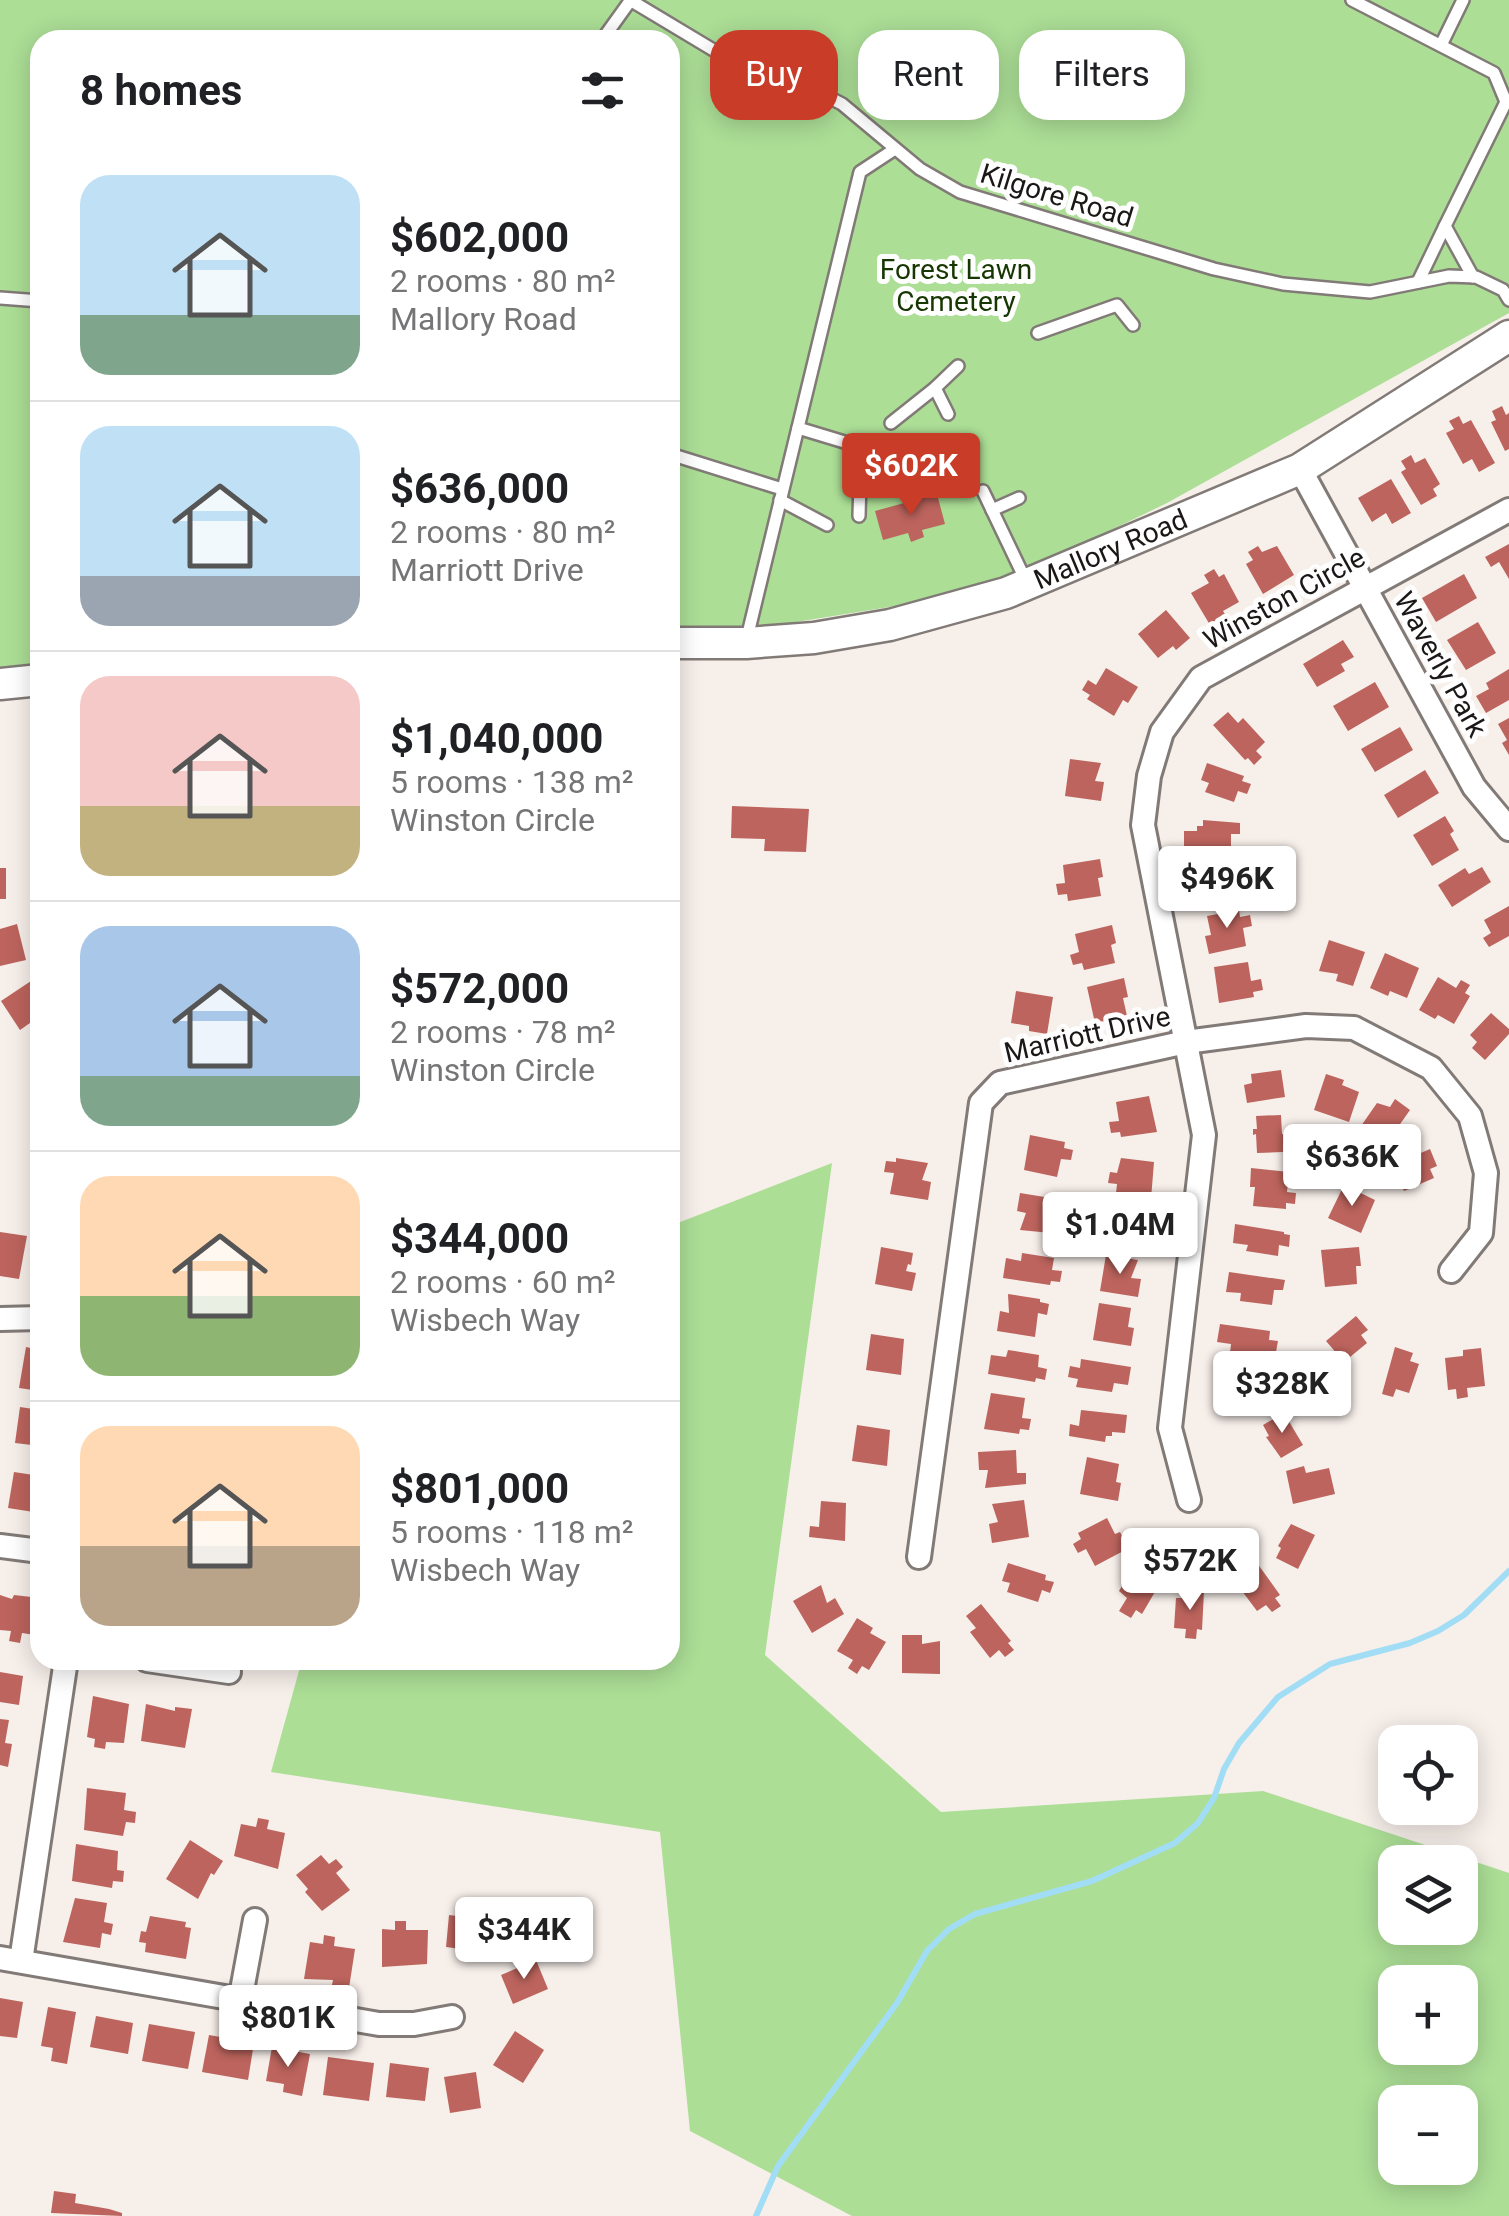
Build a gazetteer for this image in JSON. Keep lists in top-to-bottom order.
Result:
{
  "streets": {
    "street": [
      "Mallory Road",
      "Winston Circle",
      "Waverly Park",
      "Marriott Drive"
    ],
    "lane": ["Kilgore Road"]
  },
  "crossings": [
    ["Mallory Road", "Waverly Park"],
    ["Winston Circle", "Waverly Park"],
    ["Winston Circle", "Marriott Drive"]
  ],
  "parks": ["Forest Lawn Cemetery"],
  "page": {
    "chip": ["Buy", "Rent", "Filters"],
    "heading": "8 homes",
    "list": [
      {
        "name": "$602,000",
        "note": "2 rooms · 80 m² · Mallory Road"
      },
      {
        "name": "$636,000",
        "note": "2 rooms · 80 m² · Marriott Drive"
      },
      {
        "name": "$1,040,000",
        "note": "5 rooms · 138 m² · Winston Circle"
      },
      {
        "name": "$572,000",
        "note": "2 rooms · 78 m² · Winston Circle"
      },
      {
        "name": "$344,000",
        "note": "2 rooms · 60 m² · Wisbech Way"
      },
      {
        "name": "$801,000",
        "note": "5 rooms · 118 m² · Wisbech Way"
      }
    ],
    "price": [
      "$602K",
      "$496K",
      "$636K",
      "$1.04M",
      "$328K",
      "$572K",
      "$344K",
      "$801K"
    ],
    "map_buttons": ["+", "−"]
  }
}
